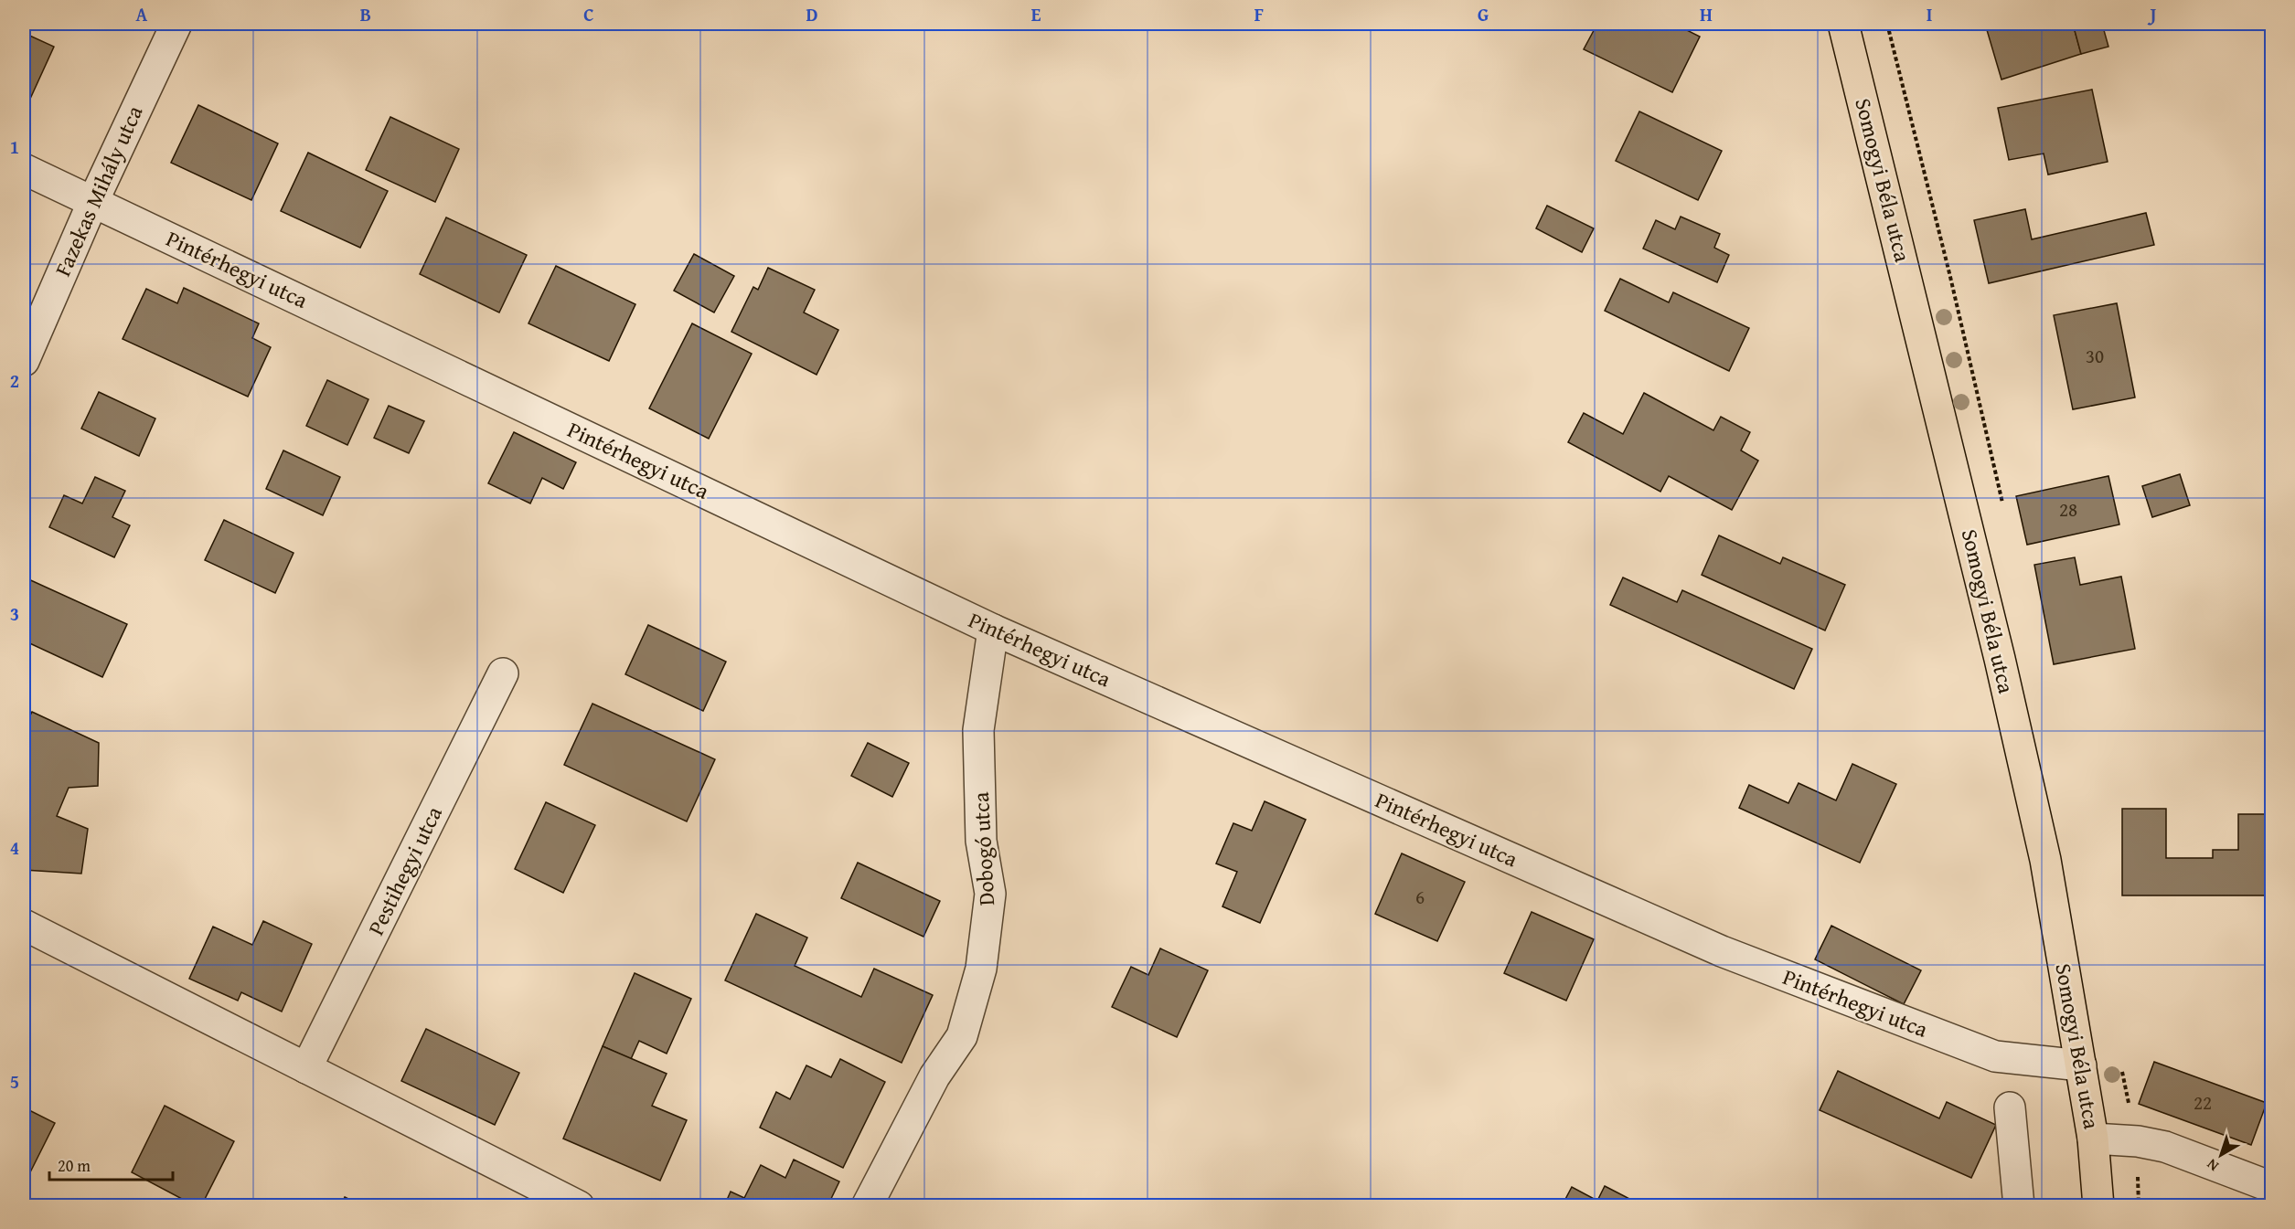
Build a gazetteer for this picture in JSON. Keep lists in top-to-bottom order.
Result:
{
  "streets": {
    "main road": ["Somogyi Béla utca"],
    "street": [
      "Fazekas Mihály utca",
      "Pintérhegyi utca",
      "Dobogó utca",
      "Pestihegyi utca"
    ]
  },
  "crossings": [
    ["Somogyi Béla utca", "Pintérhegyi utca"],
    ["Fazekas Mihály utca", "Pintérhegyi utca"],
    ["Pintérhegyi utca", "Dobogó utca"]
  ],
  "house_numbers": [
    "30",
    "28",
    "6",
    "22"
  ],
  "scale_bar": "20 m",
  "north": "bottom left",
  "grid": {
    "columns": [
      "A",
      "B",
      "C",
      "D",
      "E",
      "F",
      "G",
      "H",
      "I",
      "J"
    ],
    "rows": [
      "1",
      "2",
      "3",
      "4",
      "5"
    ]
  }
}
